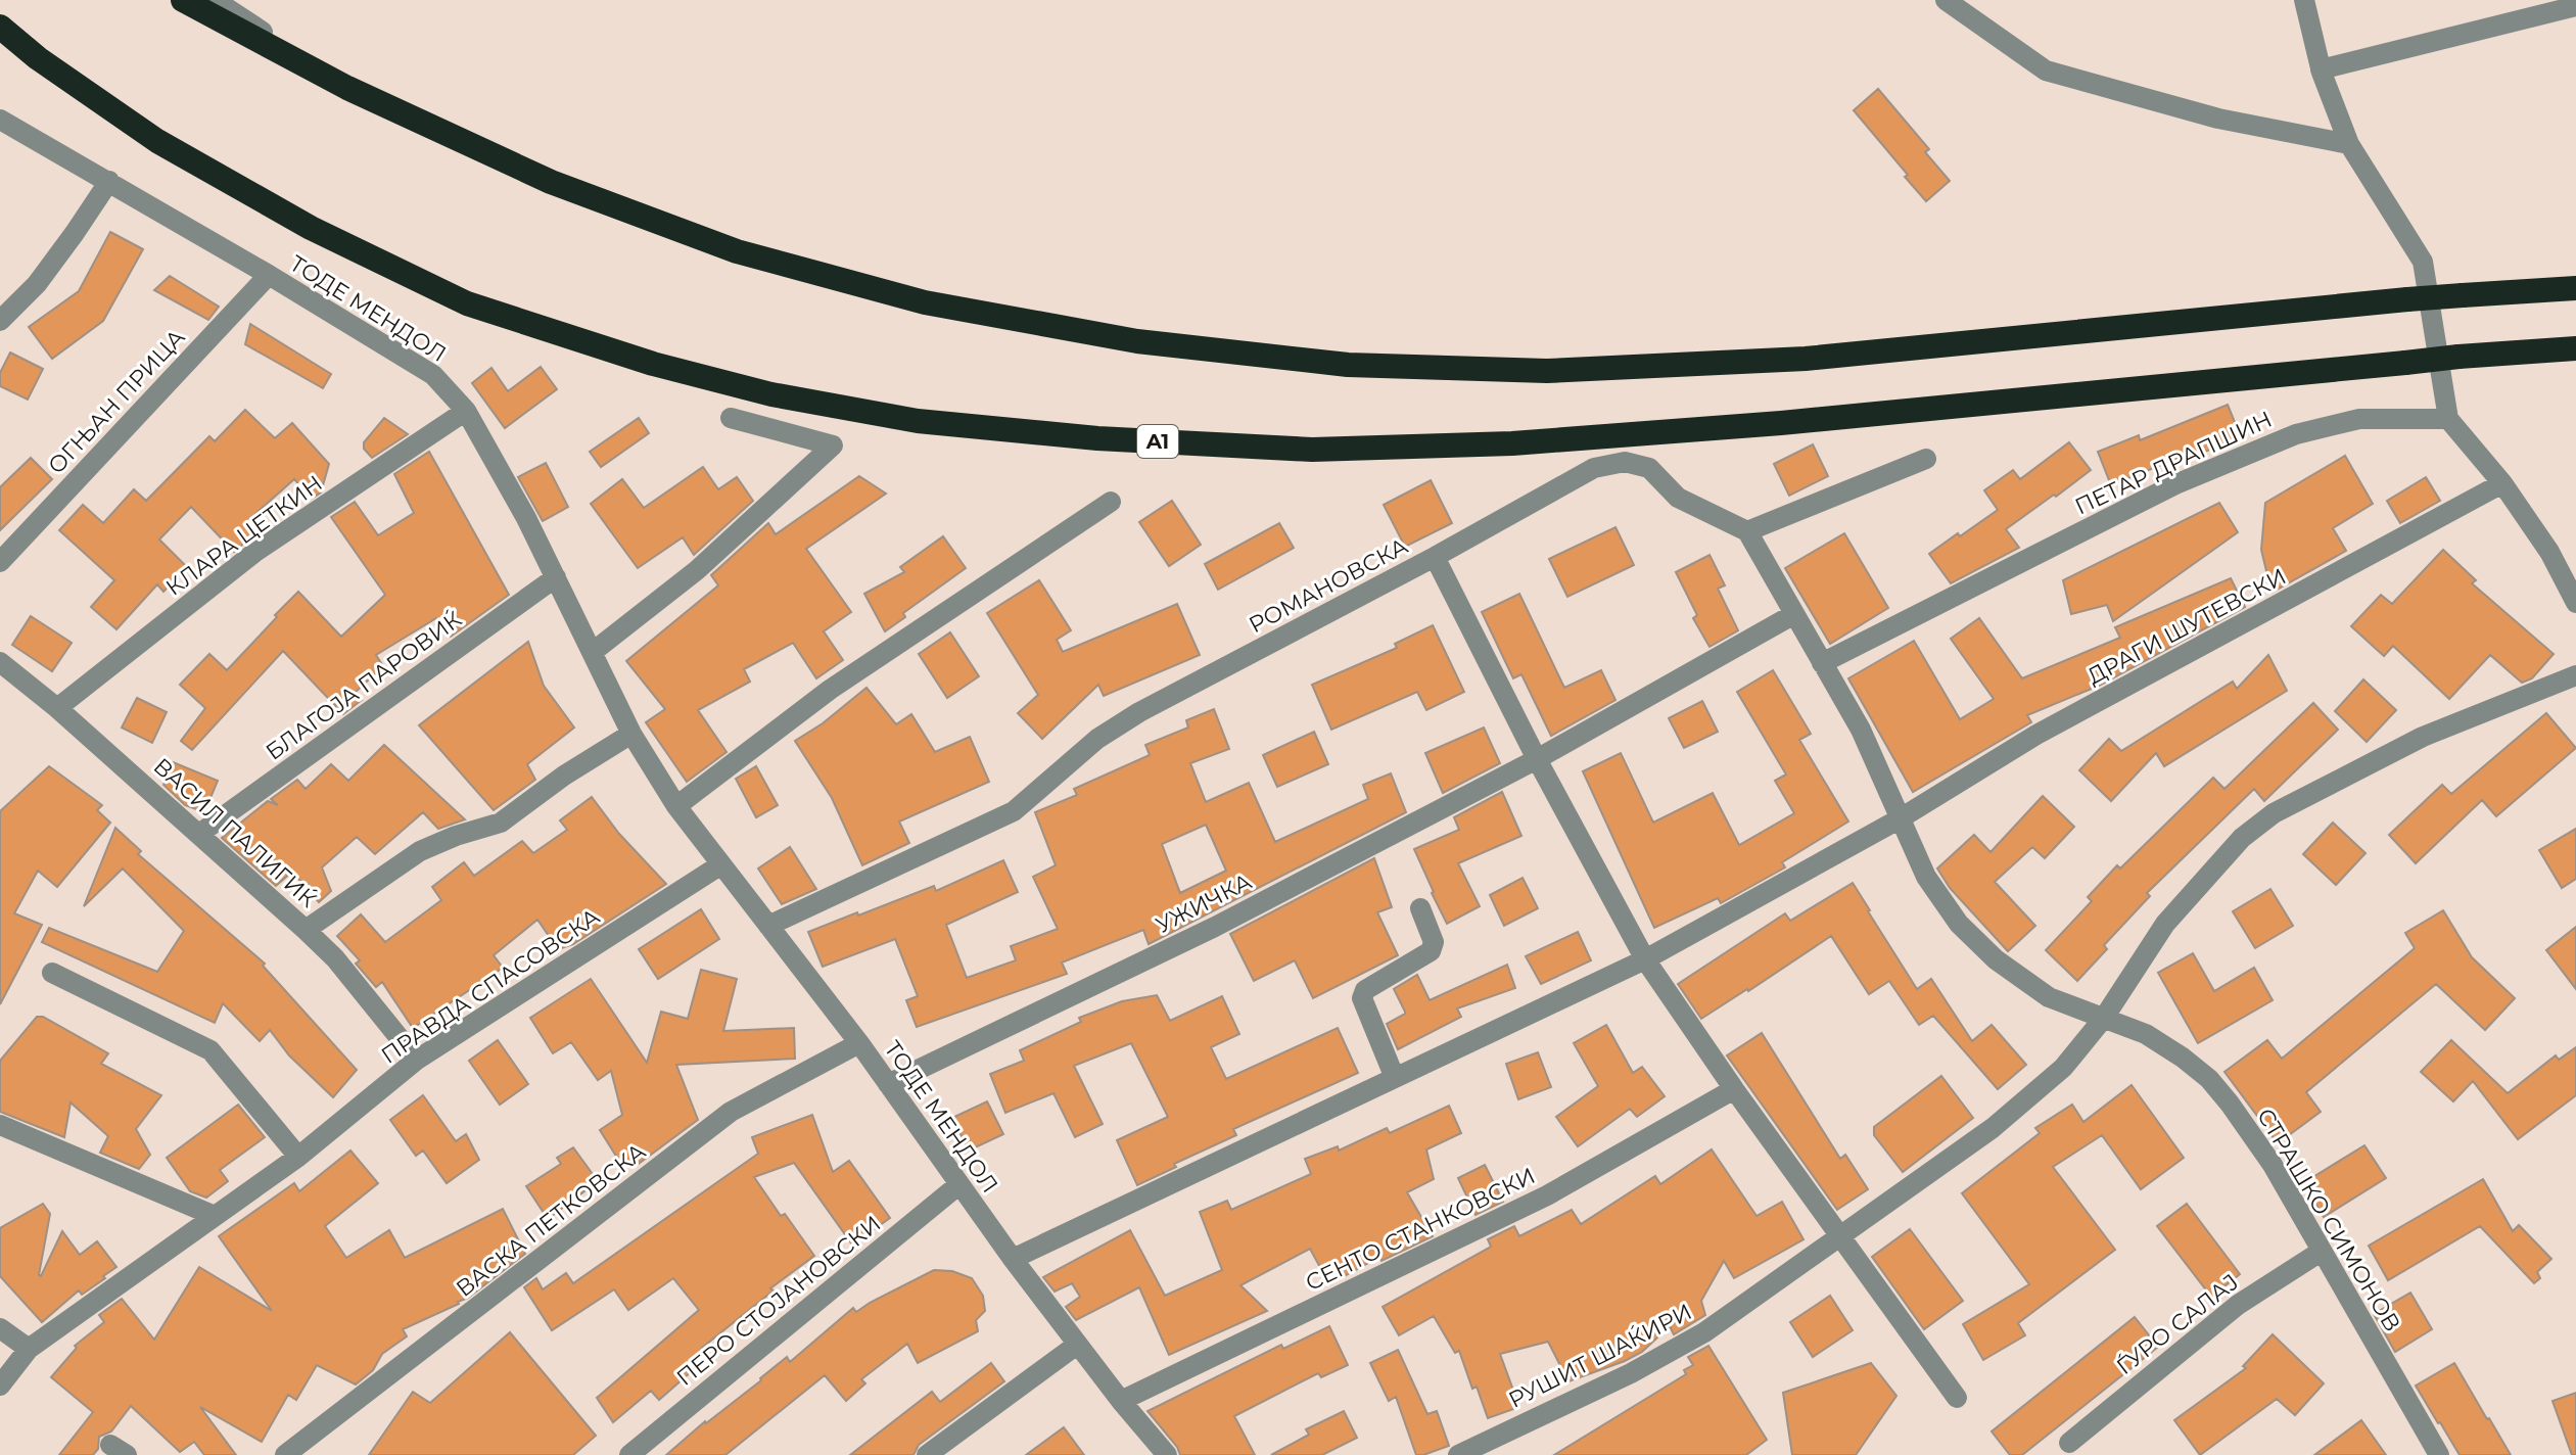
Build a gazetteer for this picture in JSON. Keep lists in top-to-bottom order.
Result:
{
  "streets": {
    "highway": ["A1"],
    "street": [
      "ТОДЕ МЕНДОЛ",
      "ОГЊАН ПРИЦА",
      "ПЕТАР ДРАПШИН",
      "КЛАРА ЦЕТКИН",
      "РОМАНОВСКА",
      "ДРАГИ ШУТЕВСКИ",
      "БЛАГОЈА ПАРОВИЌ",
      "ВАСИЛ ПАЛИГИЌ",
      "УЖИЧКА",
      "ПРАВДА СПАСОВСКА",
      "ВАСКА ПЕТКОВСКА",
      "СТРАШКО СИМОНОВ",
      "СЕНТО СТАНКОВСКИ",
      "ПЕРО СТОЈАНОВСКИ",
      "ЃУРО САЛАЈ",
      "РУШИТ ШАЌИРИ"
    ]
  },
  "crossings": [
    ["ТОДЕ МЕНДОЛ", "ОГЊАН ПРИЦА"],
    ["ТОДЕ МЕНДОЛ", "КЛАРА ЦЕТКИН"],
    ["ТОДЕ МЕНДОЛ", "РОМАНОВСКА"],
    ["ТОДЕ МЕНДОЛ", "ДРАГИ ШУТЕВСКИ"],
    ["ТОДЕ МЕНДОЛ", "БЛАГОЈА ПАРОВИЌ"],
    ["ТОДЕ МЕНДОЛ", "УЖИЧКА"],
    ["ТОДЕ МЕНДОЛ", "ПРАВДА СПАСОВСКА"],
    ["ТОДЕ МЕНДОЛ", "ВАСКА ПЕТКОВСКА"],
    ["ТОДЕ МЕНДОЛ", "СЕНТО СТАНКОВСКИ"],
    ["ТОДЕ МЕНДОЛ", "ПЕРО СТОЈАНОВСКИ"],
    ["ПЕТАР ДРАПШИН", "СТРАШКО СИМОНОВ"],
    ["КЛАРА ЦЕТКИН", "ВАСИЛ ПАЛИГИЌ"],
    ["РОМАНОВСКА", "СТРАШКО СИМОНОВ"],
    ["ДРАГИ ШУТЕВСКИ", "СТРАШКО СИМОНОВ"],
    ["БЛАГОЈА ПАРОВИЌ", "ВАСИЛ ПАЛИГИЌ"],
    ["ВАСИЛ ПАЛИГИЌ", "ПРАВДА СПАСОВСКА"],
    ["УЖИЧКА", "СТРАШКО СИМОНОВ"],
    ["СТРАШКО СИМОНОВ", "ЃУРО САЛАЈ"],
    ["СТРАШКО СИМОНОВ", "РУШИТ ШАЌИРИ"]
  ]
}
